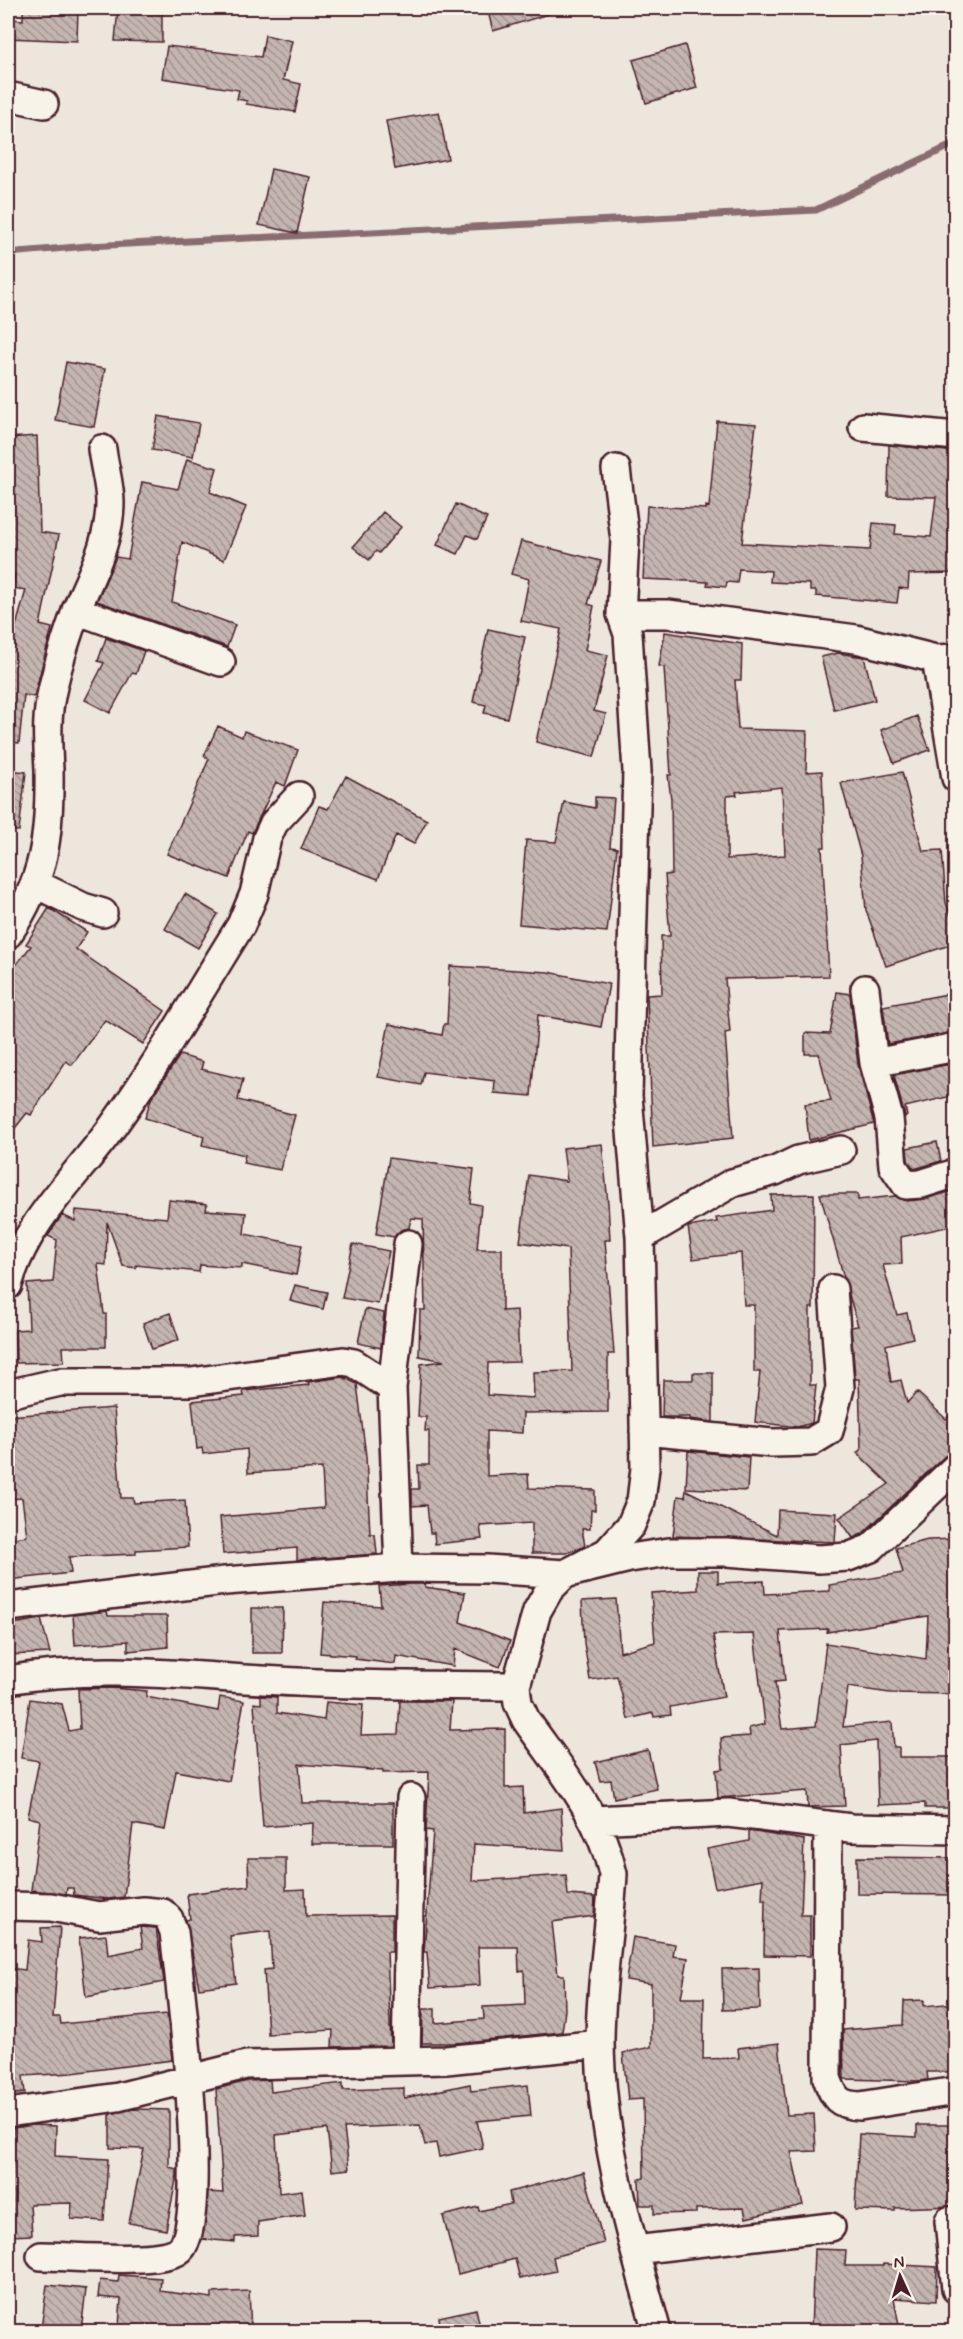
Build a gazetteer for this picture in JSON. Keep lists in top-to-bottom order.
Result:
{
  "north": "top"
}
